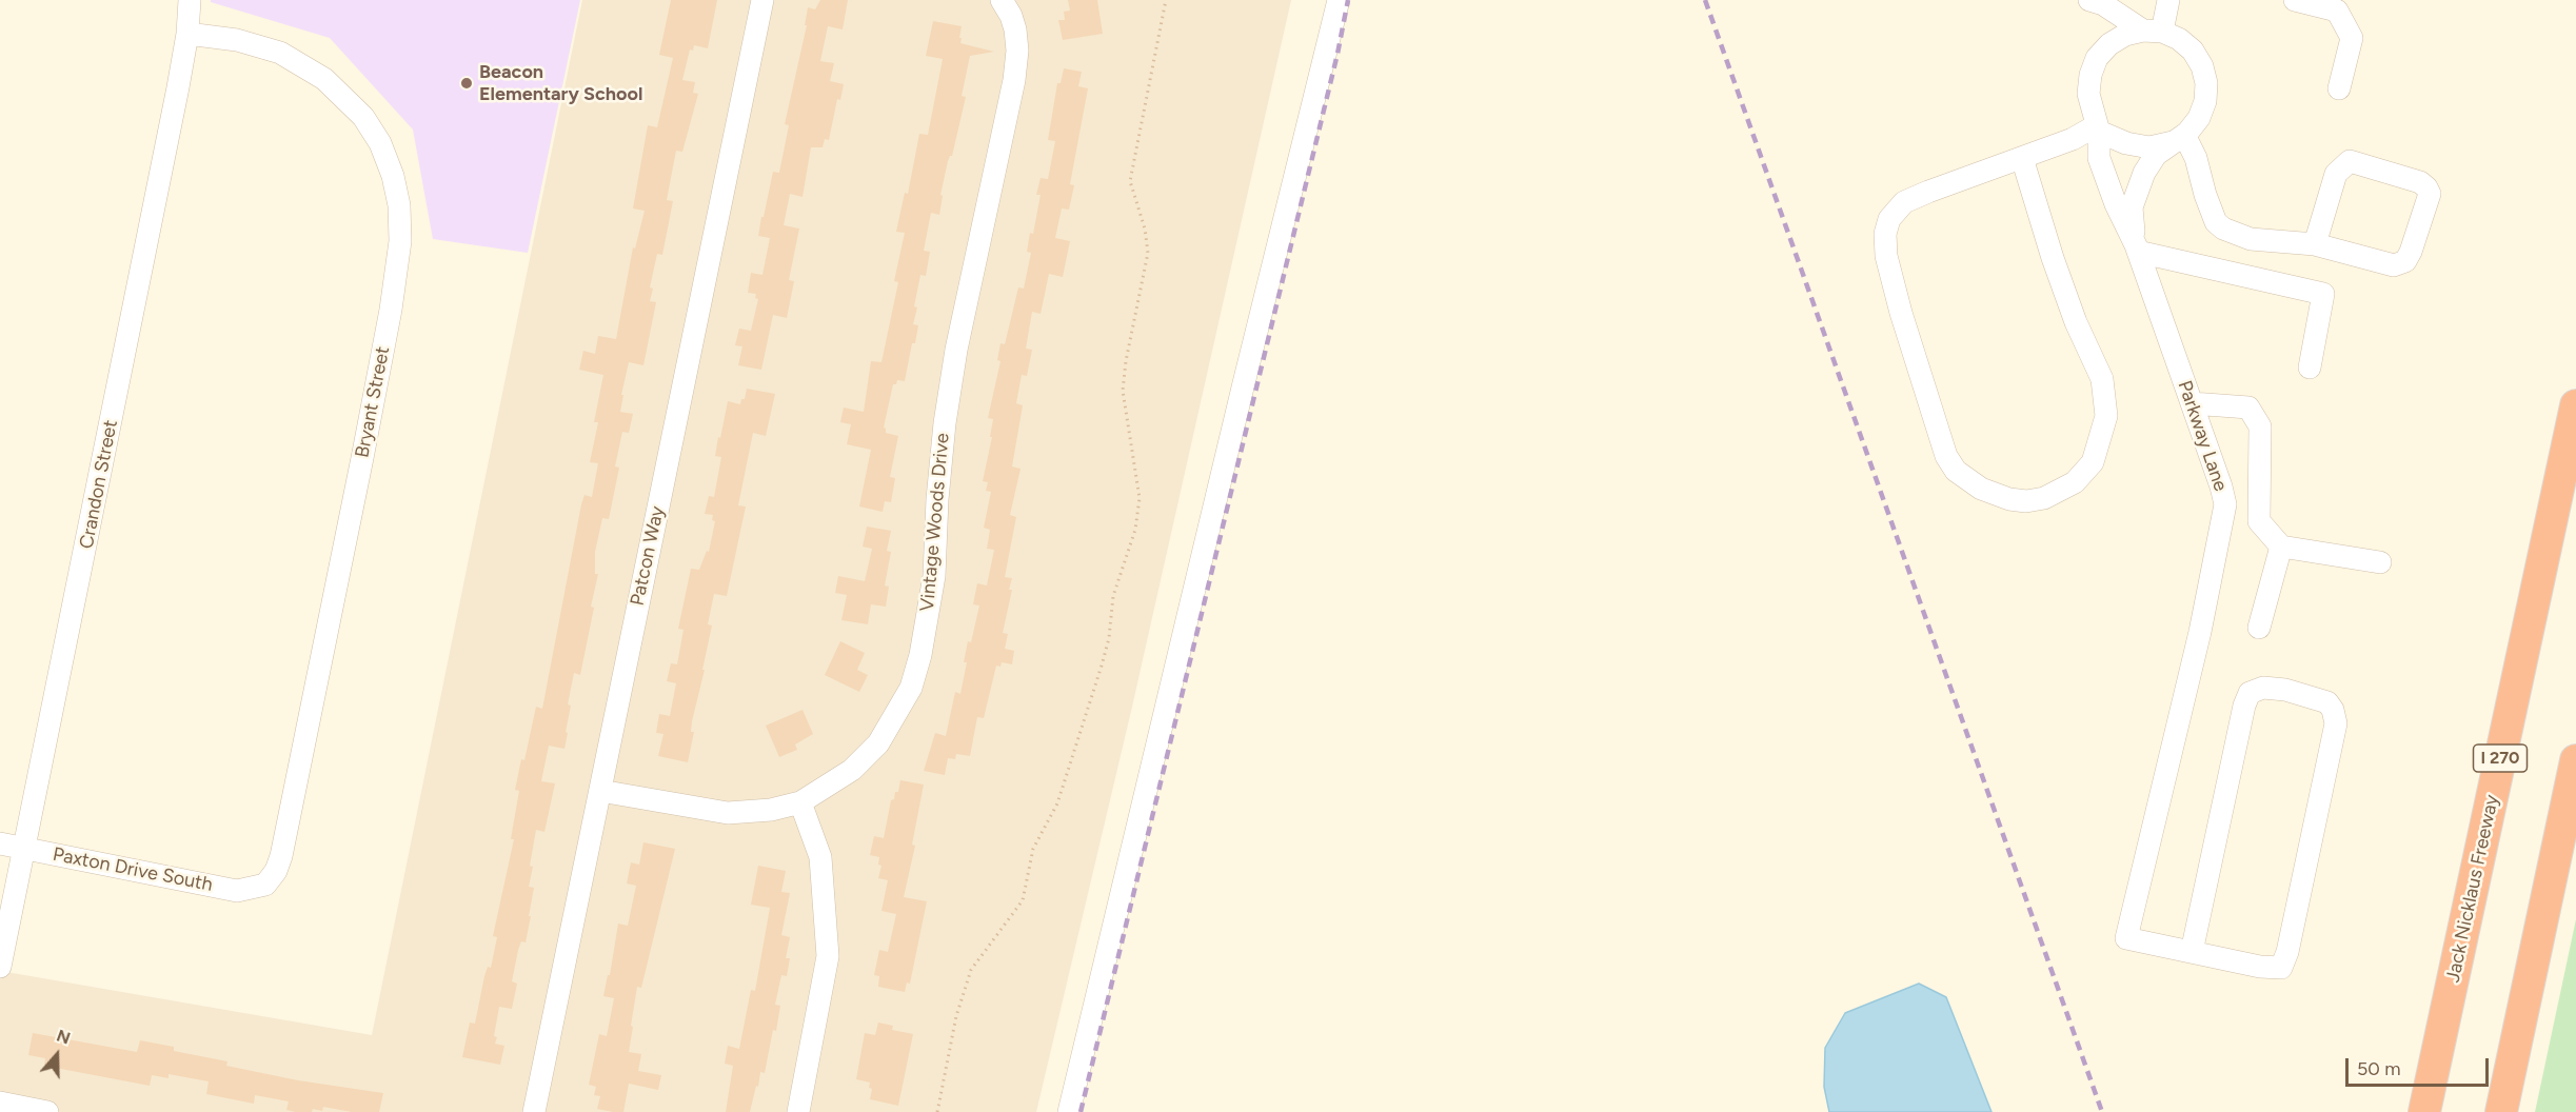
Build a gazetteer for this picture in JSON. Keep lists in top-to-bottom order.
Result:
{
  "streets": {
    "highway": ["I 270", "Jack Nicklaus Freeway"],
    "street": [
      "Bryant Street",
      "Parkway Lane",
      "Crandon Street",
      "Vintage Woods Drive",
      "Patcon Way",
      "Paxton Drive South"
    ]
  },
  "crossings": [
    ["Bryant Street", "Crandon Street"],
    ["Bryant Street", "Paxton Drive South"],
    ["Crandon Street", "Paxton Drive South"],
    ["Vintage Woods Drive", "Patcon Way"]
  ],
  "places": ["Beacon Elementary School"],
  "scale_bar": "50 m",
  "north": "top"
}
